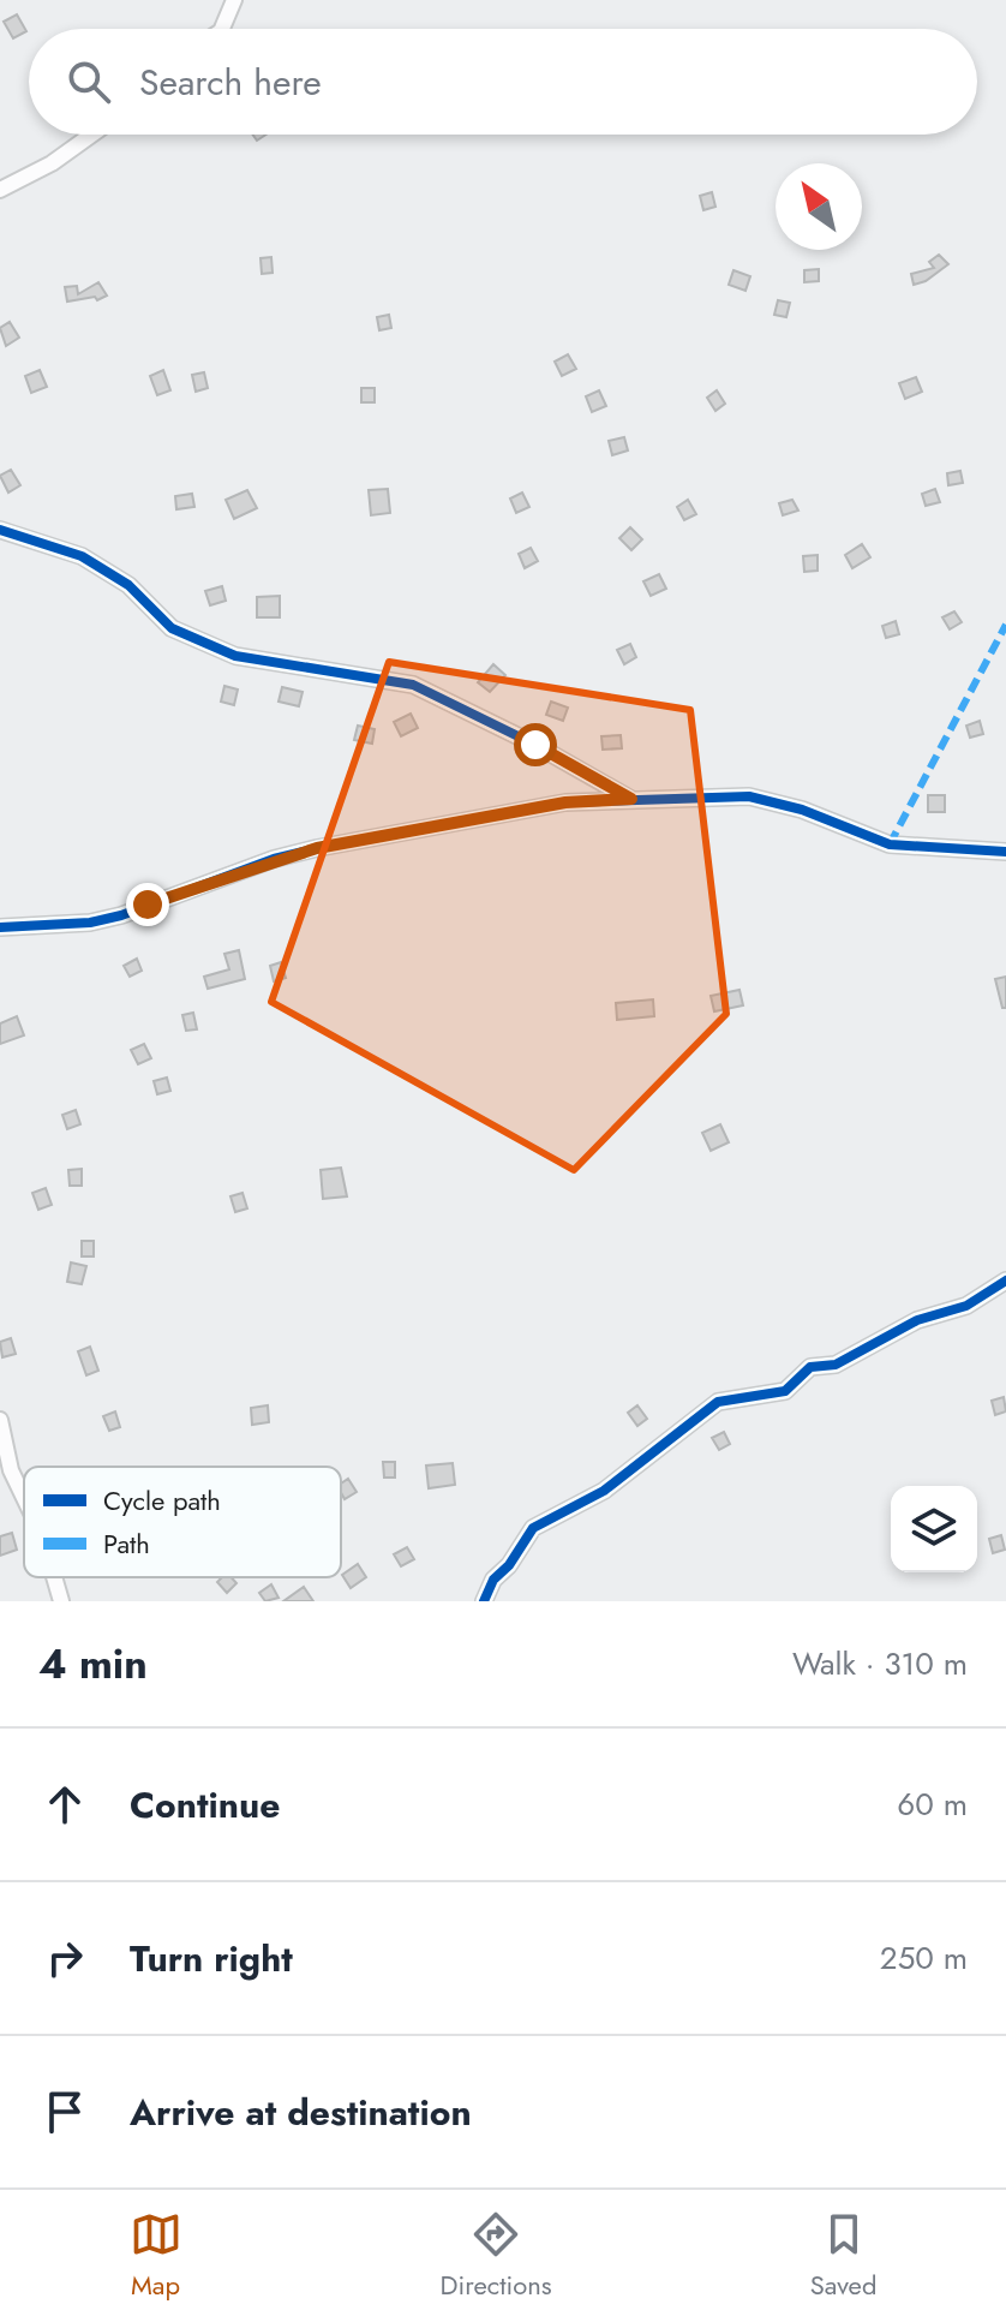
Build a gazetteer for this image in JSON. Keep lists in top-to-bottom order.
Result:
{
  "legend": ["Cycle path", "Path"],
  "north": "top left",
  "page": {
    "search": "Search here",
    "heading": ["4 min", "Walk · 310 m"],
    "list": [
      ["Continue", "60 m"],
      ["Turn right", "250 m"],
      "Arrive at destination"
    ],
    "nav": ["Map", "Directions", "Saved"]
  }
}
